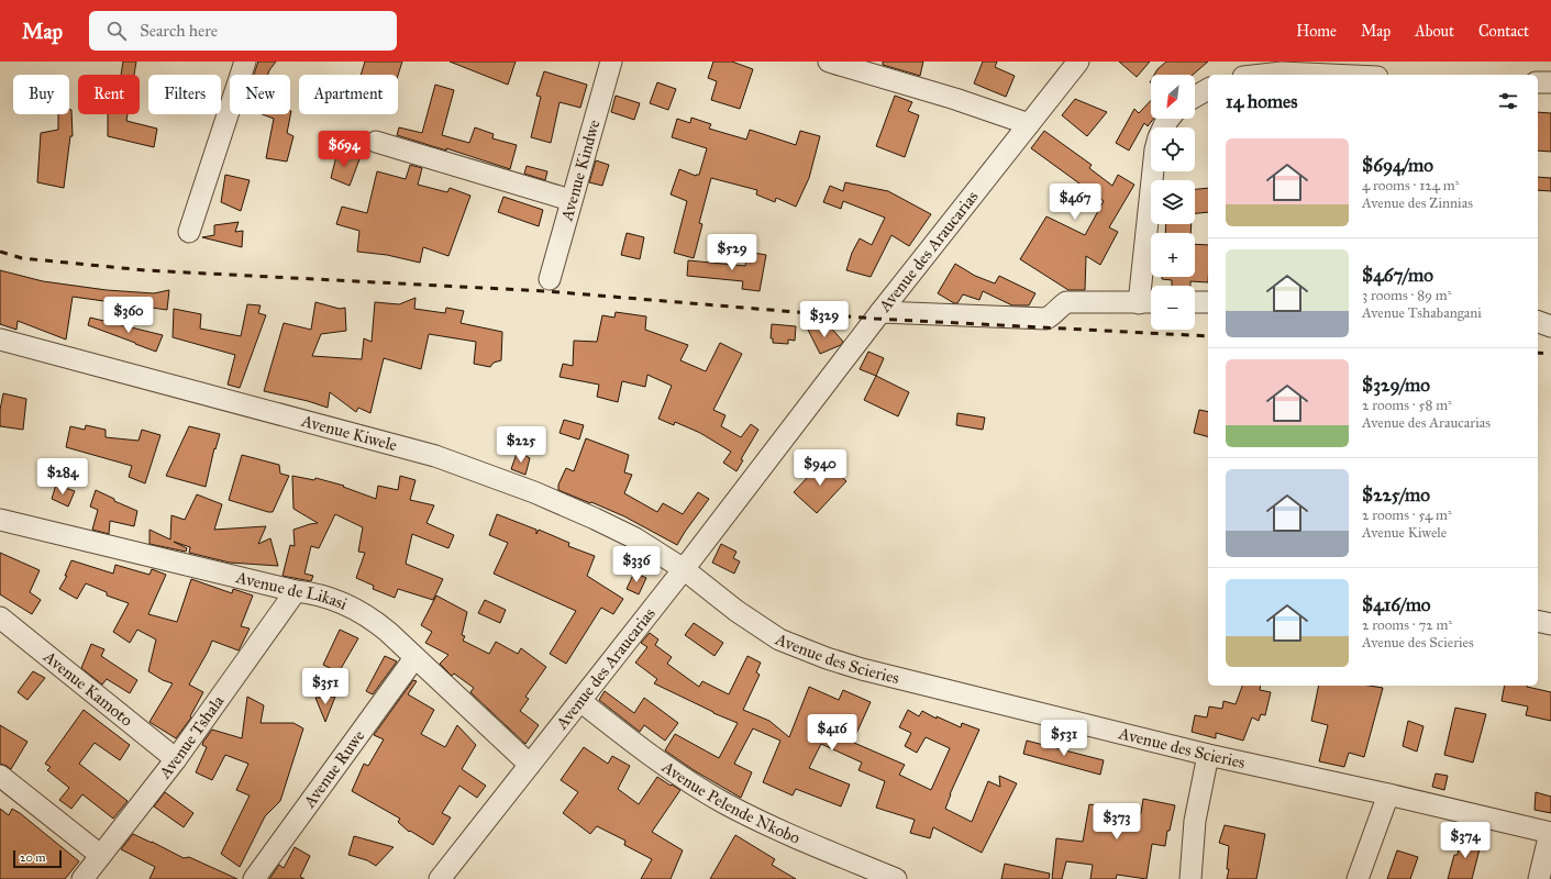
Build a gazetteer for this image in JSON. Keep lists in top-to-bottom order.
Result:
{
  "streets": {
    "street": [
      "Avenue Kindwe",
      "Avenue des Araucarias",
      "Avenue Kiwele",
      "Avenue de Likasi",
      "Avenue des Scieries",
      "Avenue Kamoto",
      "Avenue Tshala",
      "Avenue Ruwe",
      "Avenue Pelende Nkobo"
    ]
  },
  "crossings": [
    ["Avenue des Araucarias", "Avenue Kiwele"],
    ["Avenue des Araucarias", "Avenue de Likasi"],
    ["Avenue des Araucarias", "Avenue des Scieries"],
    ["Avenue des Araucarias", "Avenue Pelende Nkobo"],
    ["Avenue Kiwele", "Avenue des Scieries"],
    ["Avenue de Likasi", "Avenue Tshala"],
    ["Avenue de Likasi", "Avenue Ruwe"],
    ["Avenue Kamoto", "Avenue Tshala"]
  ],
  "scale_bar": "20 m",
  "north": "bottom left",
  "page": {
    "header": "Map",
    "search": "Search here",
    "nav": [
      "Home",
      "Map",
      "About",
      "Contact"
    ],
    "map_buttons": ["+", "−"],
    "chip": [
      "Buy",
      "Rent",
      "Filters",
      "New",
      "Apartment"
    ],
    "heading": "14 homes",
    "list": [
      {
        "name": "$694/mo",
        "note": "4 rooms · 124 m² · Avenue des Zinnias"
      },
      {
        "name": "$467/mo",
        "note": "3 rooms · 89 m² · Avenue Tshabangani"
      },
      {
        "name": "$329/mo",
        "note": "2 rooms · 58 m² · Avenue des Araucarias"
      },
      {
        "name": "$225/mo",
        "note": "2 rooms · 54 m² · Avenue Kiwele"
      },
      {
        "name": "$416/mo",
        "note": "2 rooms · 72 m² · Avenue des Scieries"
      }
    ],
    "price": [
      "$694",
      "$467",
      "$529",
      "$360",
      "$329",
      "$225",
      "$940",
      "$284",
      "$336",
      "$351",
      "$416",
      "$531",
      "$373",
      "$374"
    ],
    "scale": "20 m"
  }
}
